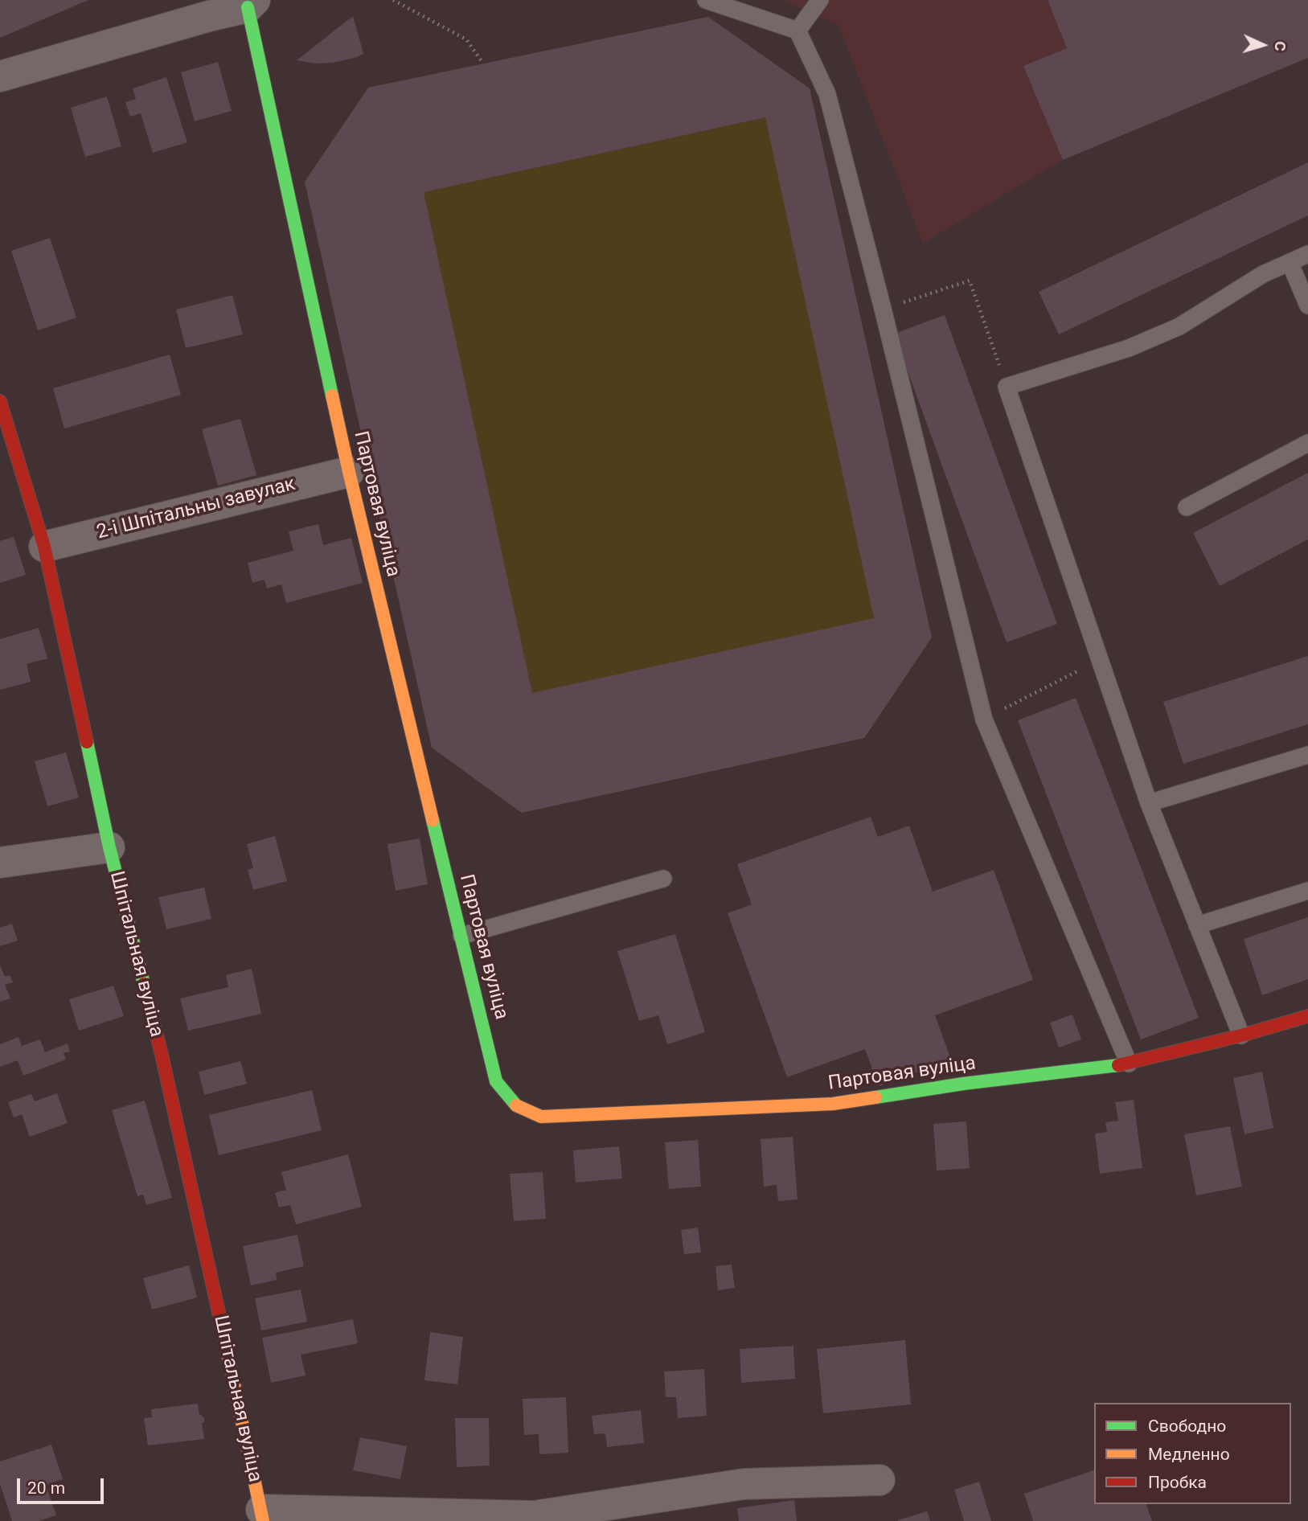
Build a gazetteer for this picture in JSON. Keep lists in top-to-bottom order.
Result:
{
  "streets": {
    "street": ["Партовая вуліца", "2-і Шпітальны завулак", "Шпітальная вуліца"]
  },
  "crossings": [
    ["Партовая вуліца", "2-і Шпітальны завулак"],
    ["2-і Шпітальны завулак", "Шпітальная вуліца"]
  ],
  "legend": ["Свободно", "Медленно", "Пробка"],
  "scale_bar": "20 m",
  "north": "right"
}
